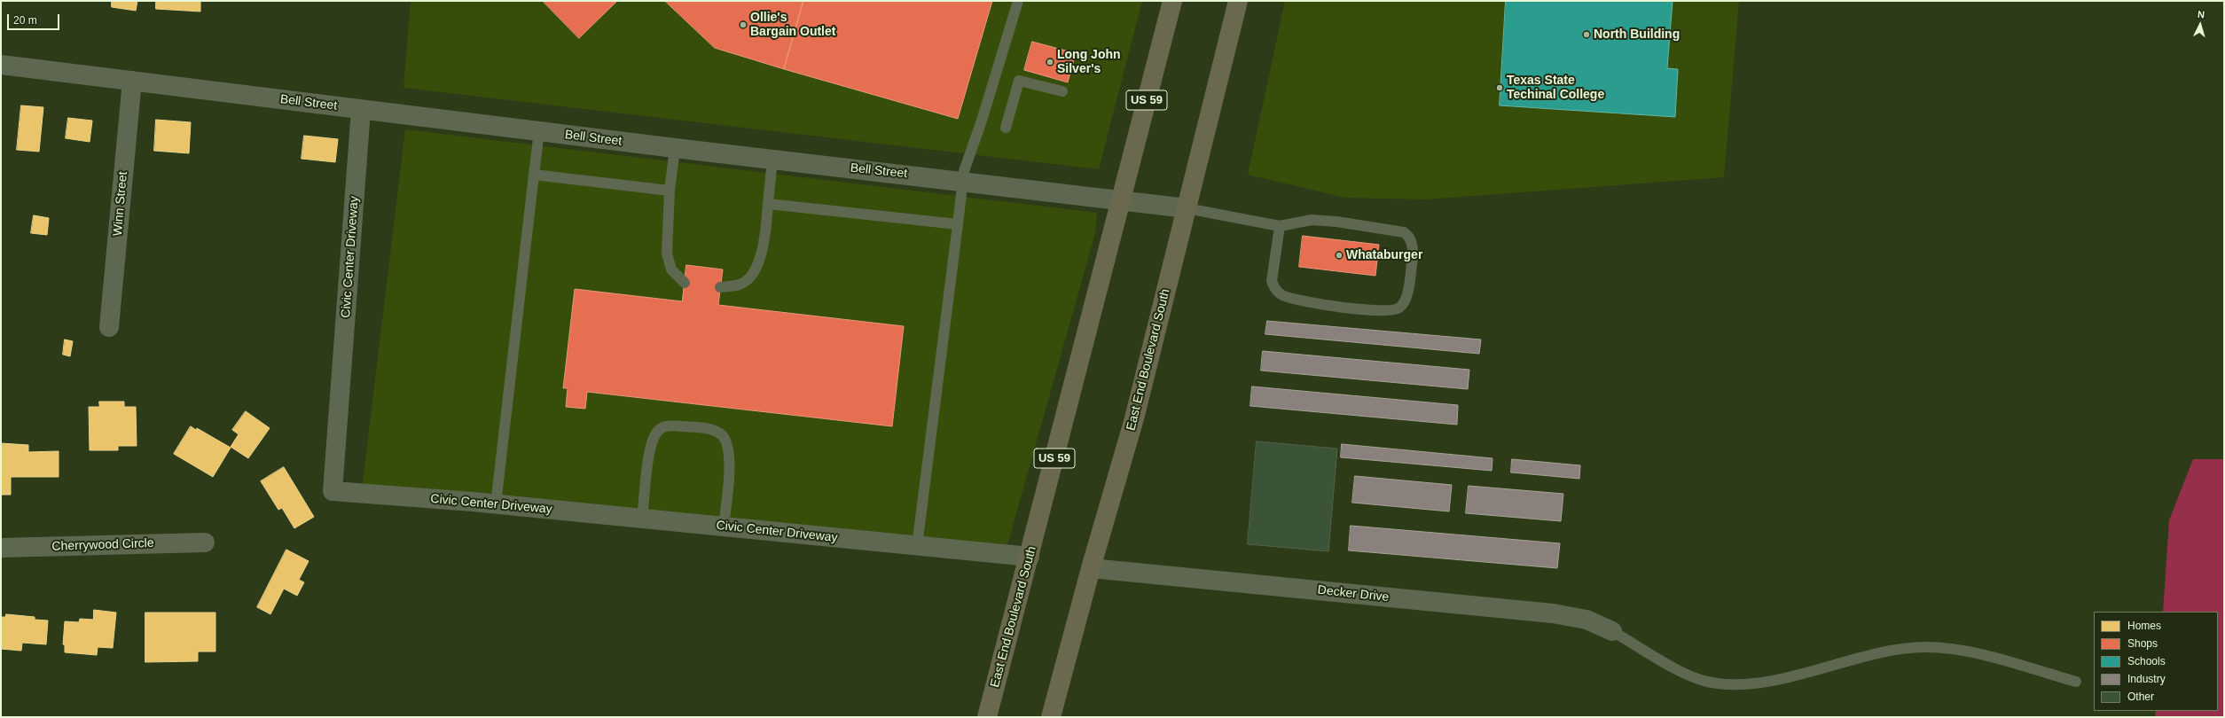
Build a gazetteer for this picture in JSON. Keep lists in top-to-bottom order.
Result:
{
  "streets": {
    "highway": ["US 59", "East End Boulevard South"],
    "street": [
      "Bell Street",
      "Winn Street",
      "Civic Center Driveway",
      "Cherrywood Circle",
      "Decker Drive"
    ]
  },
  "crossings": [
    ["Bell Street", "Winn Street"],
    ["Bell Street", "Civic Center Driveway"],
    ["Bell Street", "East End Boulevard South"],
    ["Civic Center Driveway", "East End Boulevard South"],
    ["East End Boulevard South", "Decker Drive"]
  ],
  "places": [
    "Ollie's Bargain Outlet",
    "North Building",
    "Long John Silver's",
    "Texas State Techinal College",
    "Whataburger"
  ],
  "legend": [
    "Homes",
    "Shops",
    "Schools",
    "Industry",
    "Other"
  ],
  "scale_bar": "20 m",
  "north": "top"
}
